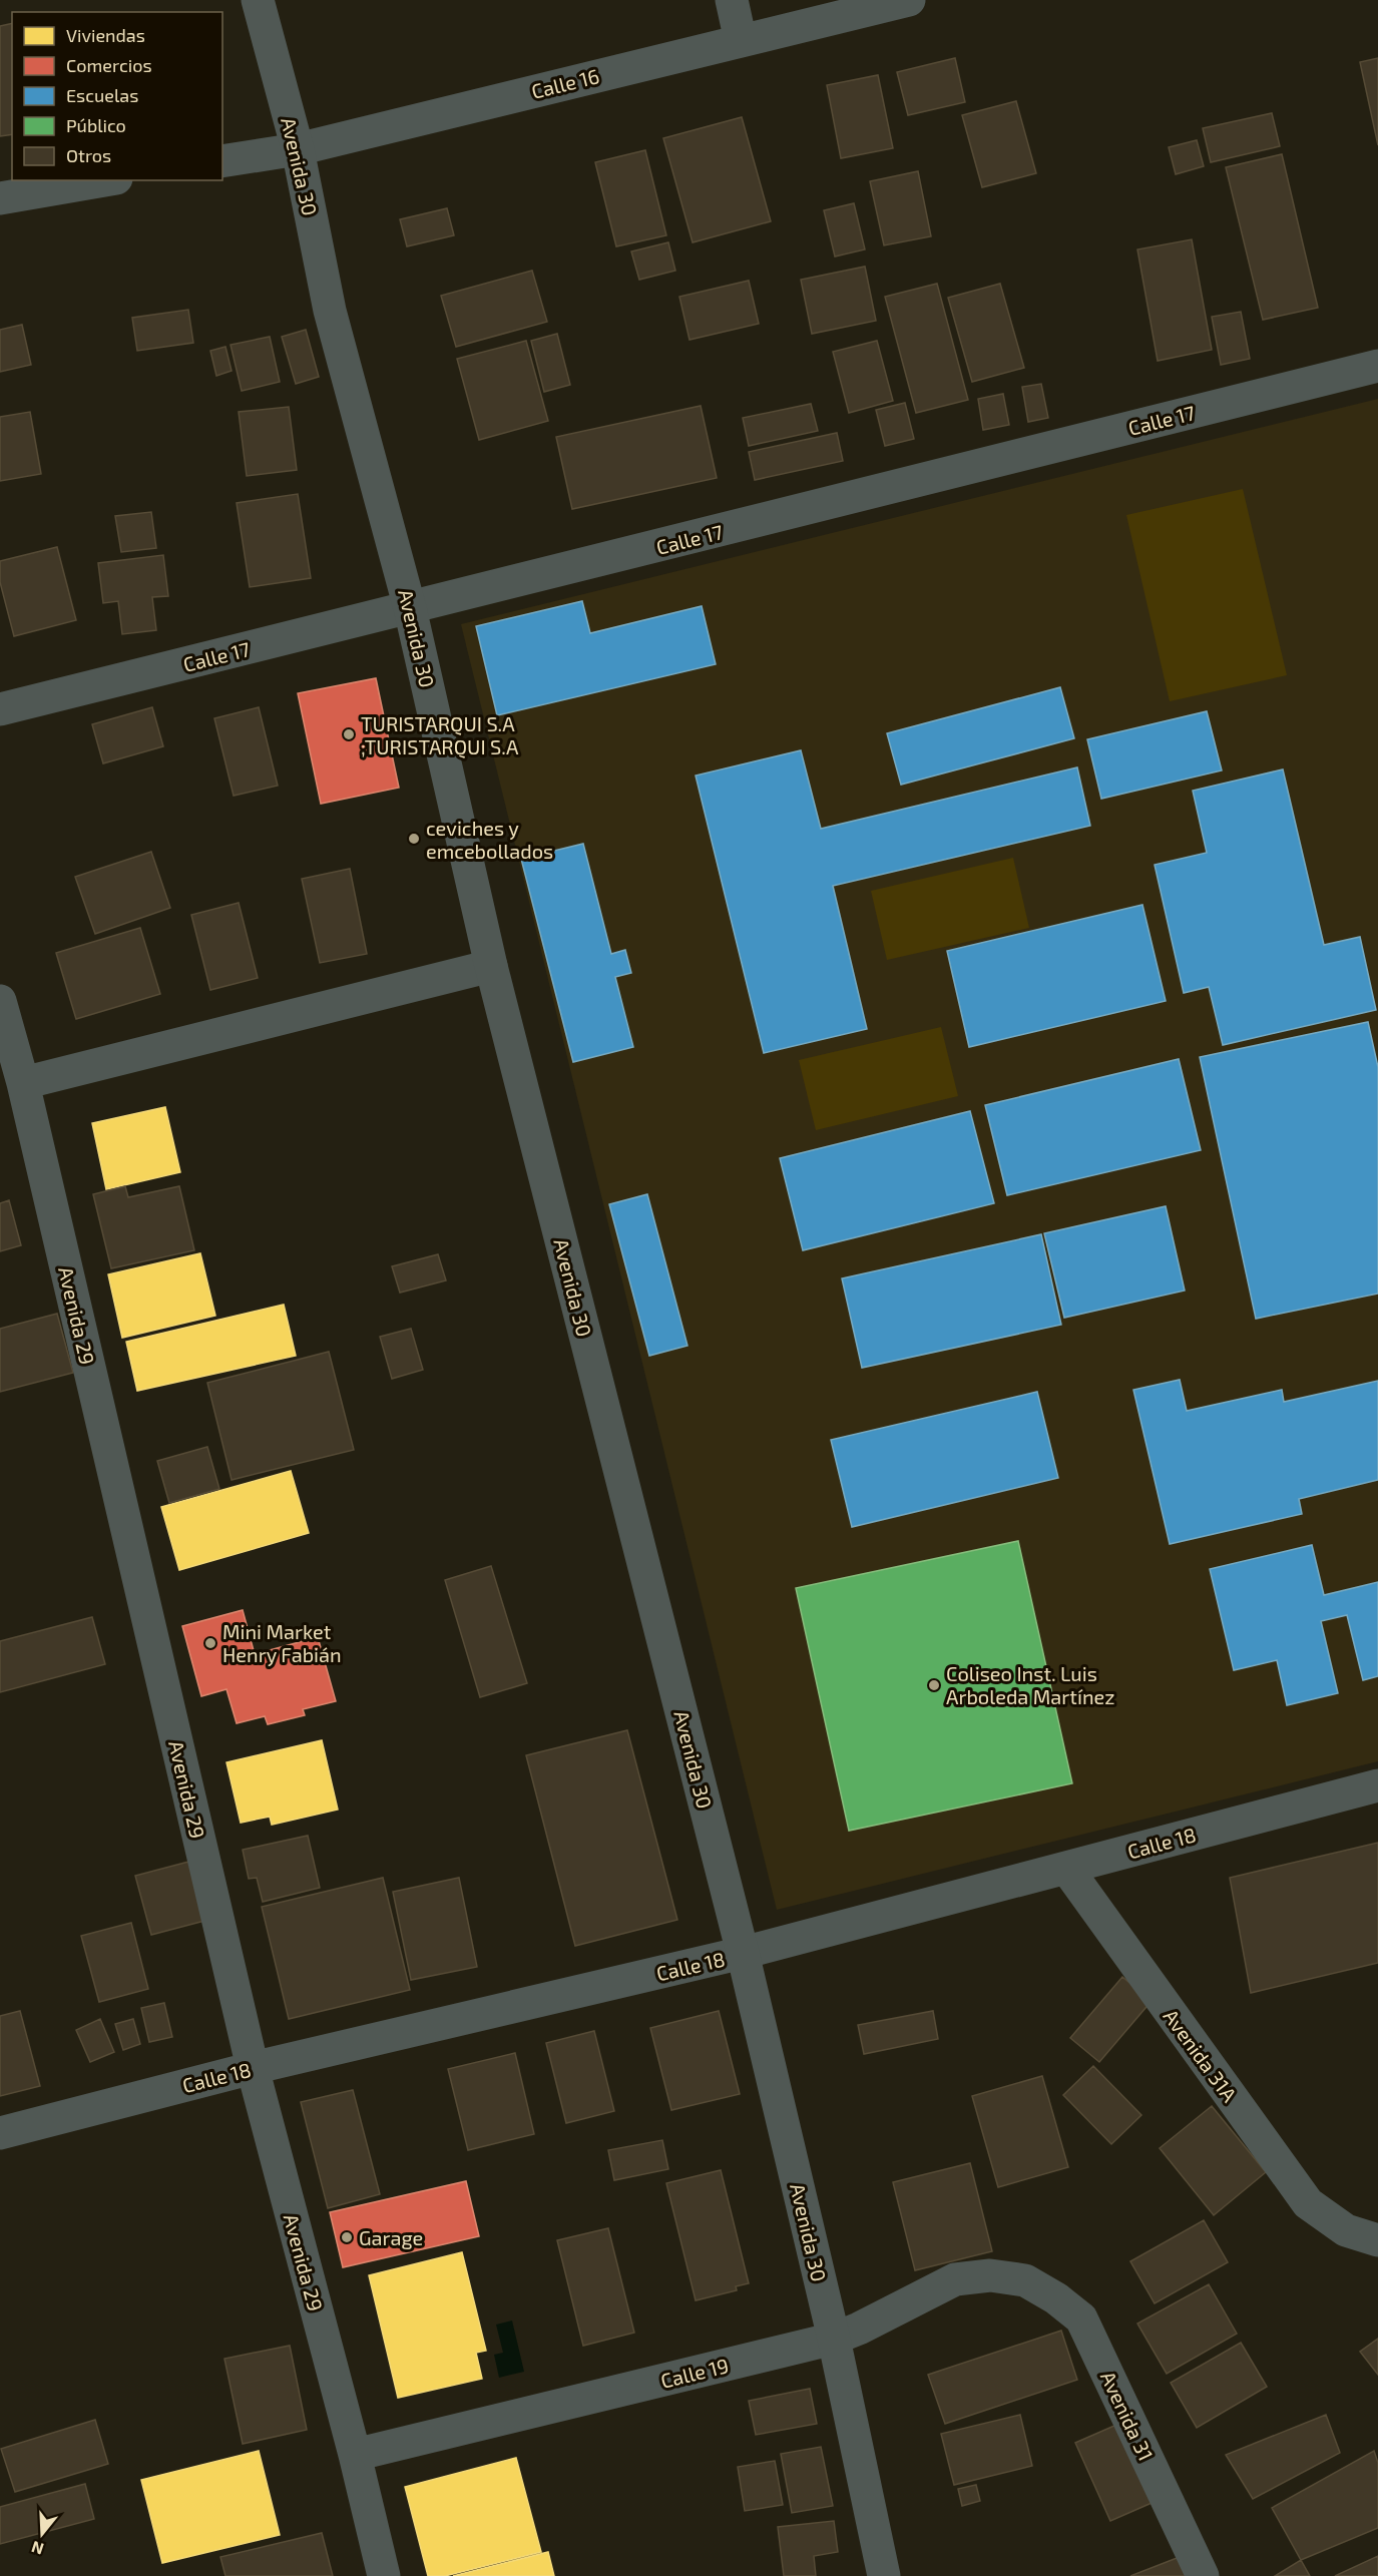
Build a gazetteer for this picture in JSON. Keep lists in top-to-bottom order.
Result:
{
  "streets": {
    "street": [
      "Calle 16",
      "Avenida 30",
      "Calle 17",
      "Avenida 29",
      "Calle 18",
      "Avenida 31A",
      "Calle 19",
      "Avenida 31"
    ]
  },
  "crossings": [
    ["Calle 16", "Avenida 30"],
    ["Avenida 30", "Calle 17"],
    ["Avenida 30", "Calle 18"],
    ["Avenida 30", "Calle 19"],
    ["Avenida 29", "Calle 18"],
    ["Avenida 29", "Calle 19"],
    ["Calle 18", "Avenida 31A"],
    ["Calle 19", "Avenida 31"]
  ],
  "places": [
    "TURISTARQUI S.A ;TURISTARQUI S.A",
    "ceviches y emcebollados",
    "Mini Market Henry Fabián",
    "Coliseo Inst. Luis Arboleda Martínez",
    "Garage"
  ],
  "legend": [
    "Viviendas",
    "Comercios",
    "Escuelas",
    "Público",
    "Otros"
  ],
  "north": "bottom"
}
